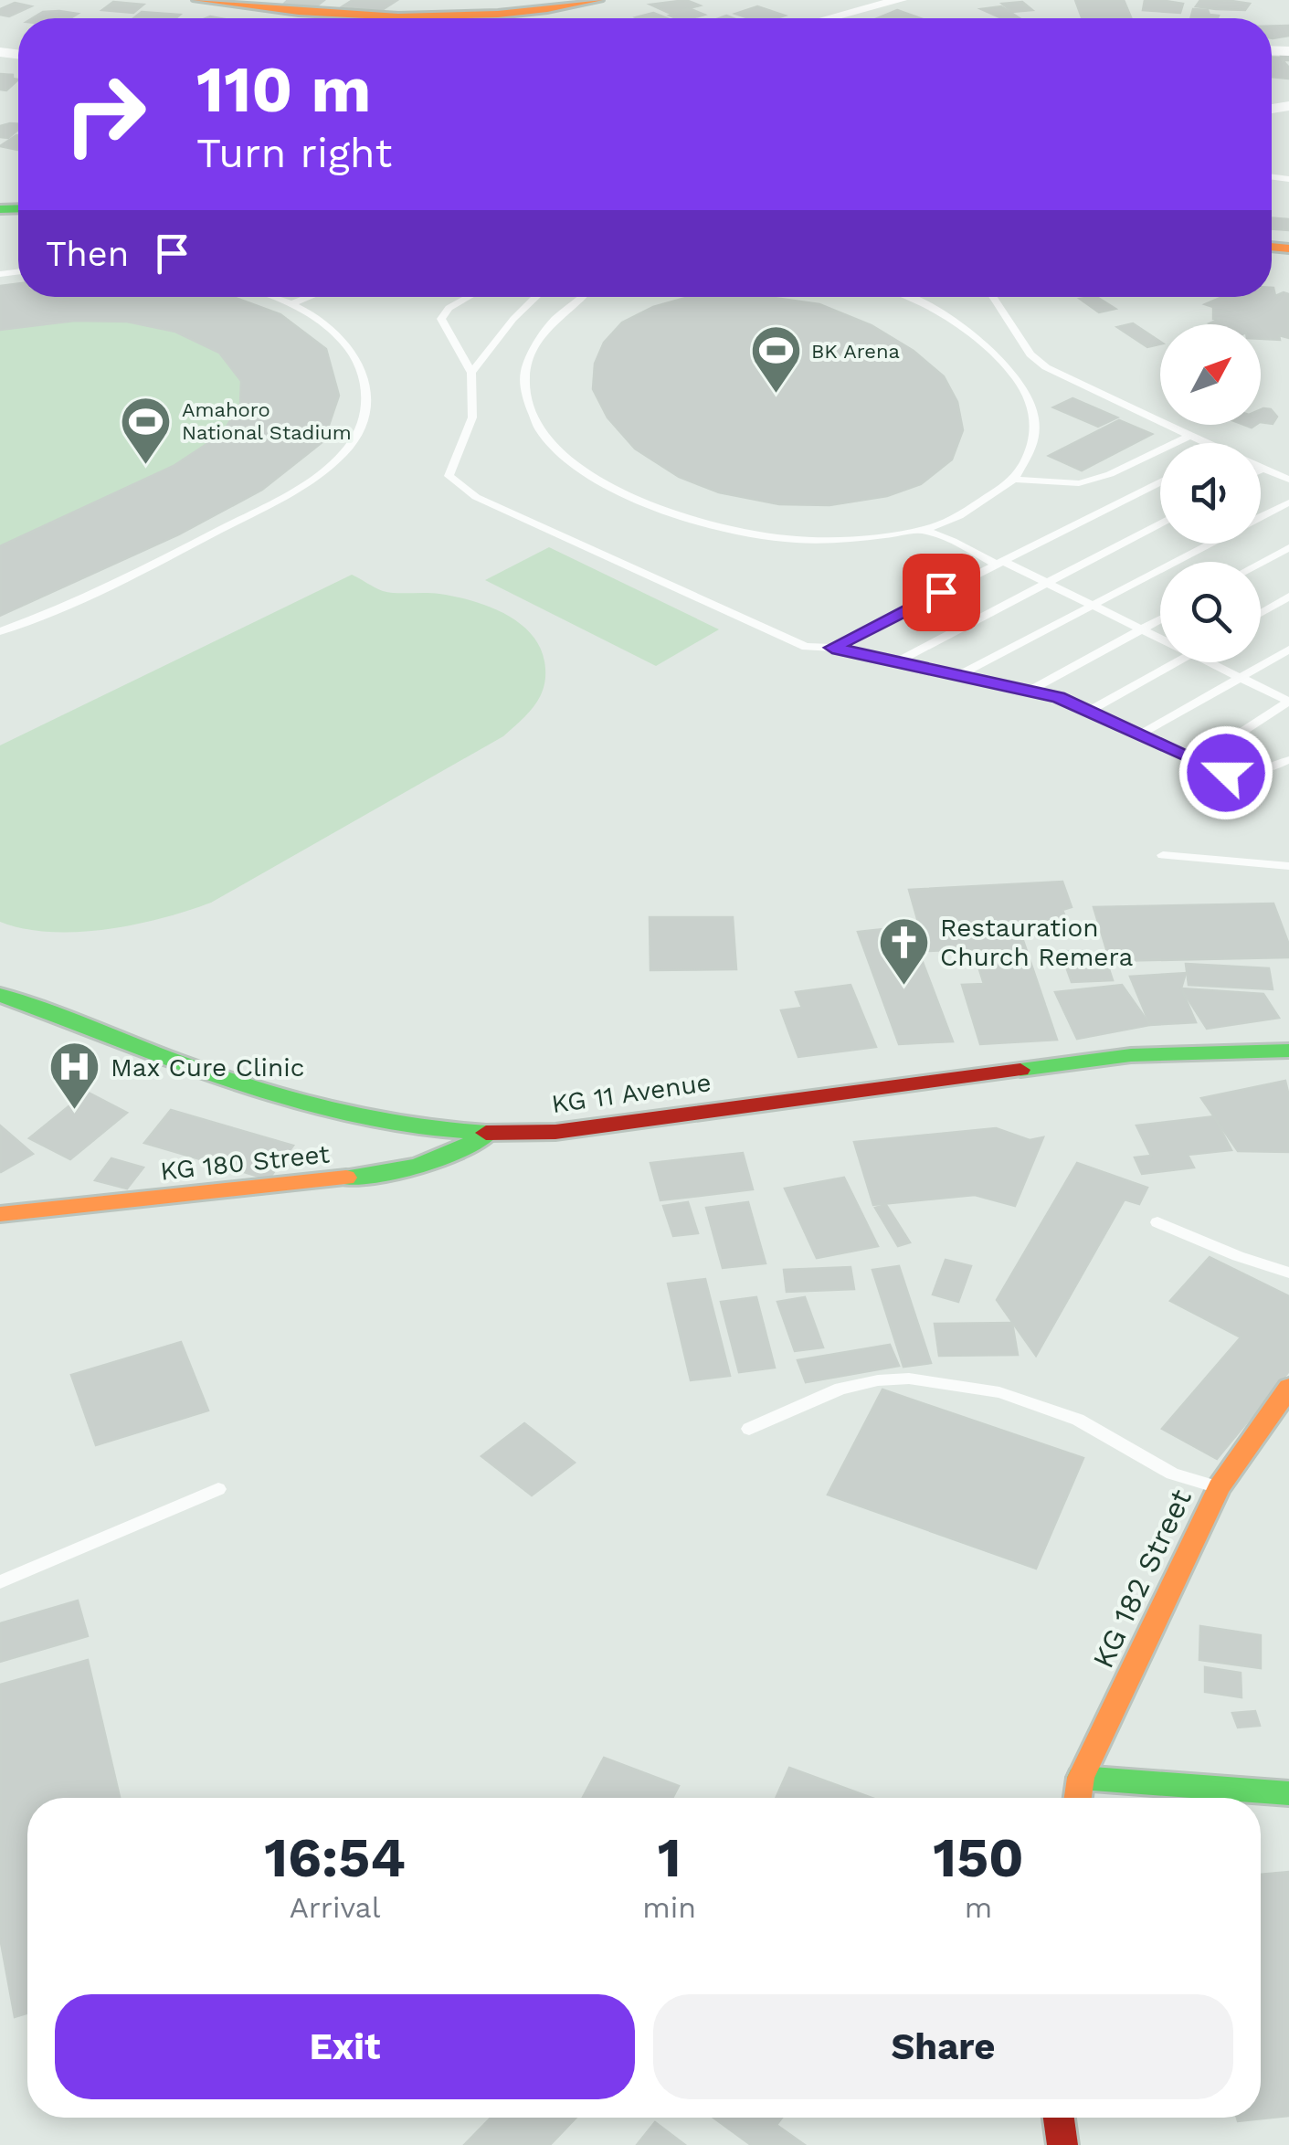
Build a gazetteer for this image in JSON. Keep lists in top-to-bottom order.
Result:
{
  "streets": {
    "street": ["KG 11 Avenue", "KG 180 Street", "KG 182 Street"]
  },
  "crossings": [
    ["KG 11 Avenue", "KG 180 Street"]
  ],
  "places": {
    "sports": ["BK Arena", "Amahoro National Stadium"],
    "church": ["Restauration Church Remera"],
    "hospital": ["Max Cure Clinic"]
  },
  "north": "top right",
  "page": {
    "turn": ["110 m", "Turn right"],
    "then": "Then",
    "eta": [
      "16:54",
      "Arrival",
      "1",
      "min",
      "150",
      "m"
    ],
    "buttons": ["Exit", "Share"]
  }
}
